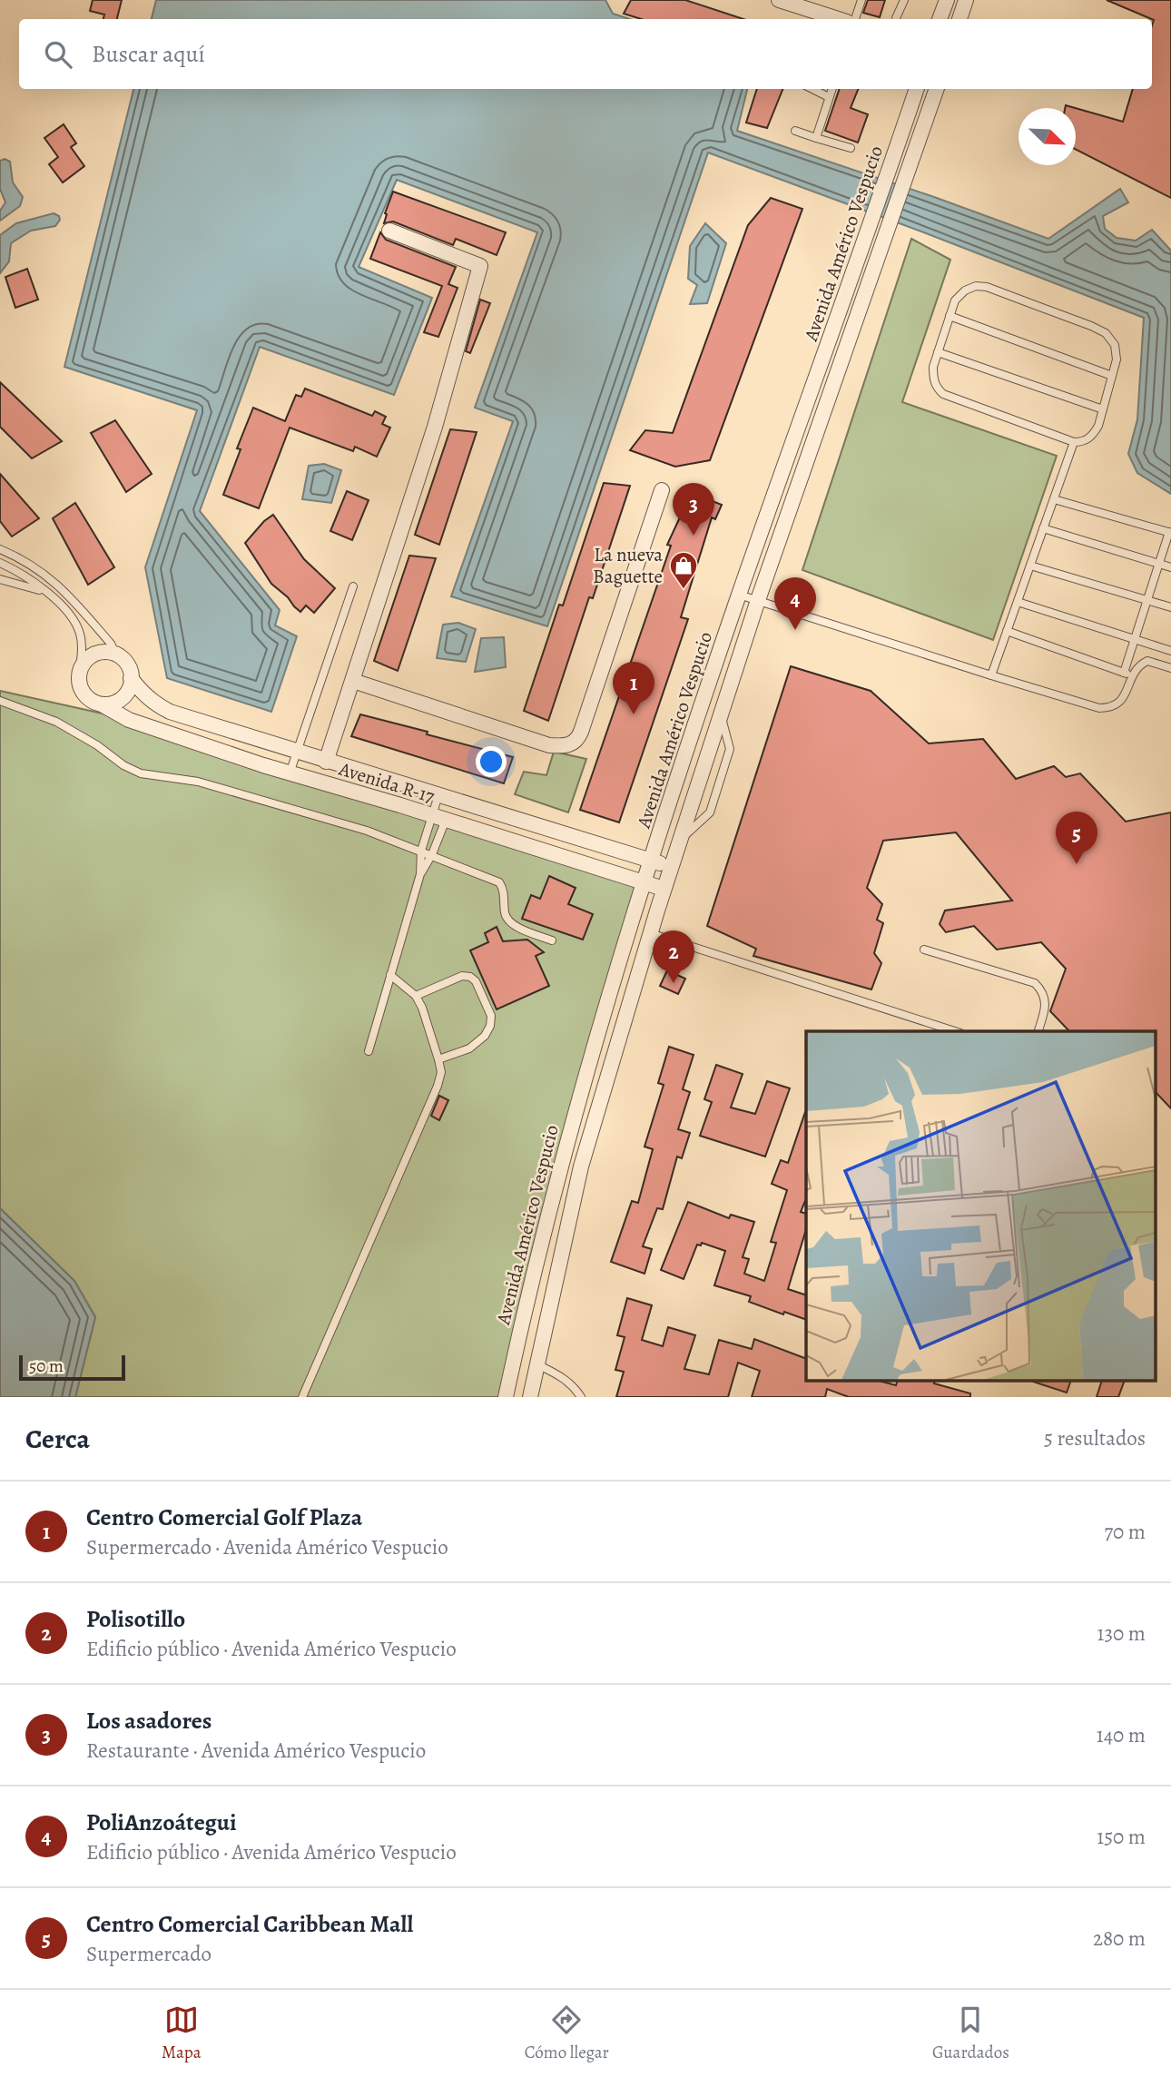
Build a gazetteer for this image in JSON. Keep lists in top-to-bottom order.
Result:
{
  "streets": {
    "street": ["Avenida Américo Vespucio", "Avenida R-17"]
  },
  "crossings": [
    ["Avenida Américo Vespucio", "Avenida R-17"]
  ],
  "places": {
    "shop": ["La nueva Baguette"]
  },
  "scale_bar": "50 m",
  "north": "bottom right",
  "page": {
    "search": "Buscar aquí",
    "pins": [
      "3",
      "4",
      "1",
      "5",
      "2"
    ],
    "scale": "50 m",
    "heading": ["Cerca", "5 resultados"],
    "list": [
      {
        "mark": "1",
        "name": "Centro Comercial Golf Plaza",
        "note": "Supermercado · Avenida Américo Vespucio",
        "value": "70 m"
      },
      {
        "mark": "2",
        "name": "Polisotillo",
        "note": "Edificio público · Avenida Américo Vespucio",
        "value": "130 m"
      },
      {
        "mark": "3",
        "name": "Los asadores",
        "note": "Restaurante · Avenida Américo Vespucio",
        "value": "140 m"
      },
      {
        "mark": "4",
        "name": "PoliAnzoátegui",
        "note": "Edificio público · Avenida Américo Vespucio",
        "value": "150 m"
      },
      {
        "mark": "5",
        "name": "Centro Comercial Caribbean Mall",
        "note": "Supermercado",
        "value": "280 m"
      }
    ],
    "nav": ["Mapa", "Cómo llegar", "Guardados"]
  }
}
